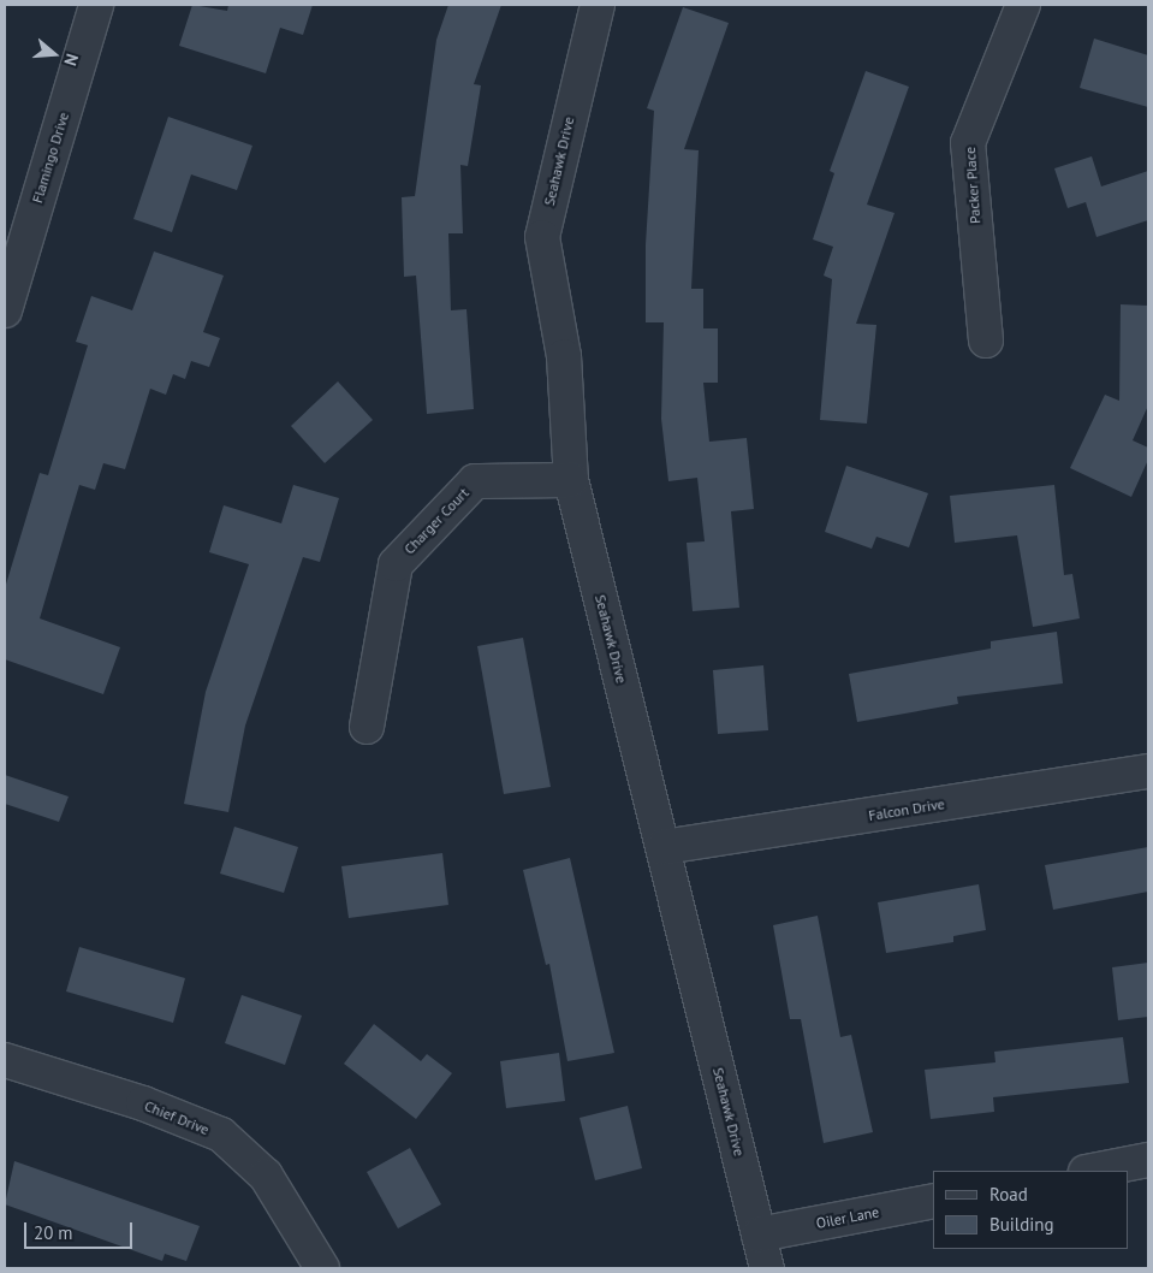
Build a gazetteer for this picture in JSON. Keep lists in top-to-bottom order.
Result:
{
  "streets": {
    "street": [
      "Flamingo Drive",
      "Seahawk Drive",
      "Packer Place",
      "Charger Court",
      "Falcon Drive",
      "Chief Drive",
      "Oiler Lane"
    ]
  },
  "crossings": [
    ["Seahawk Drive", "Charger Court"],
    ["Seahawk Drive", "Falcon Drive"],
    ["Seahawk Drive", "Oiler Lane"]
  ],
  "legend": ["Road", "Building"],
  "scale_bar": "20 m",
  "north": "right"
}
